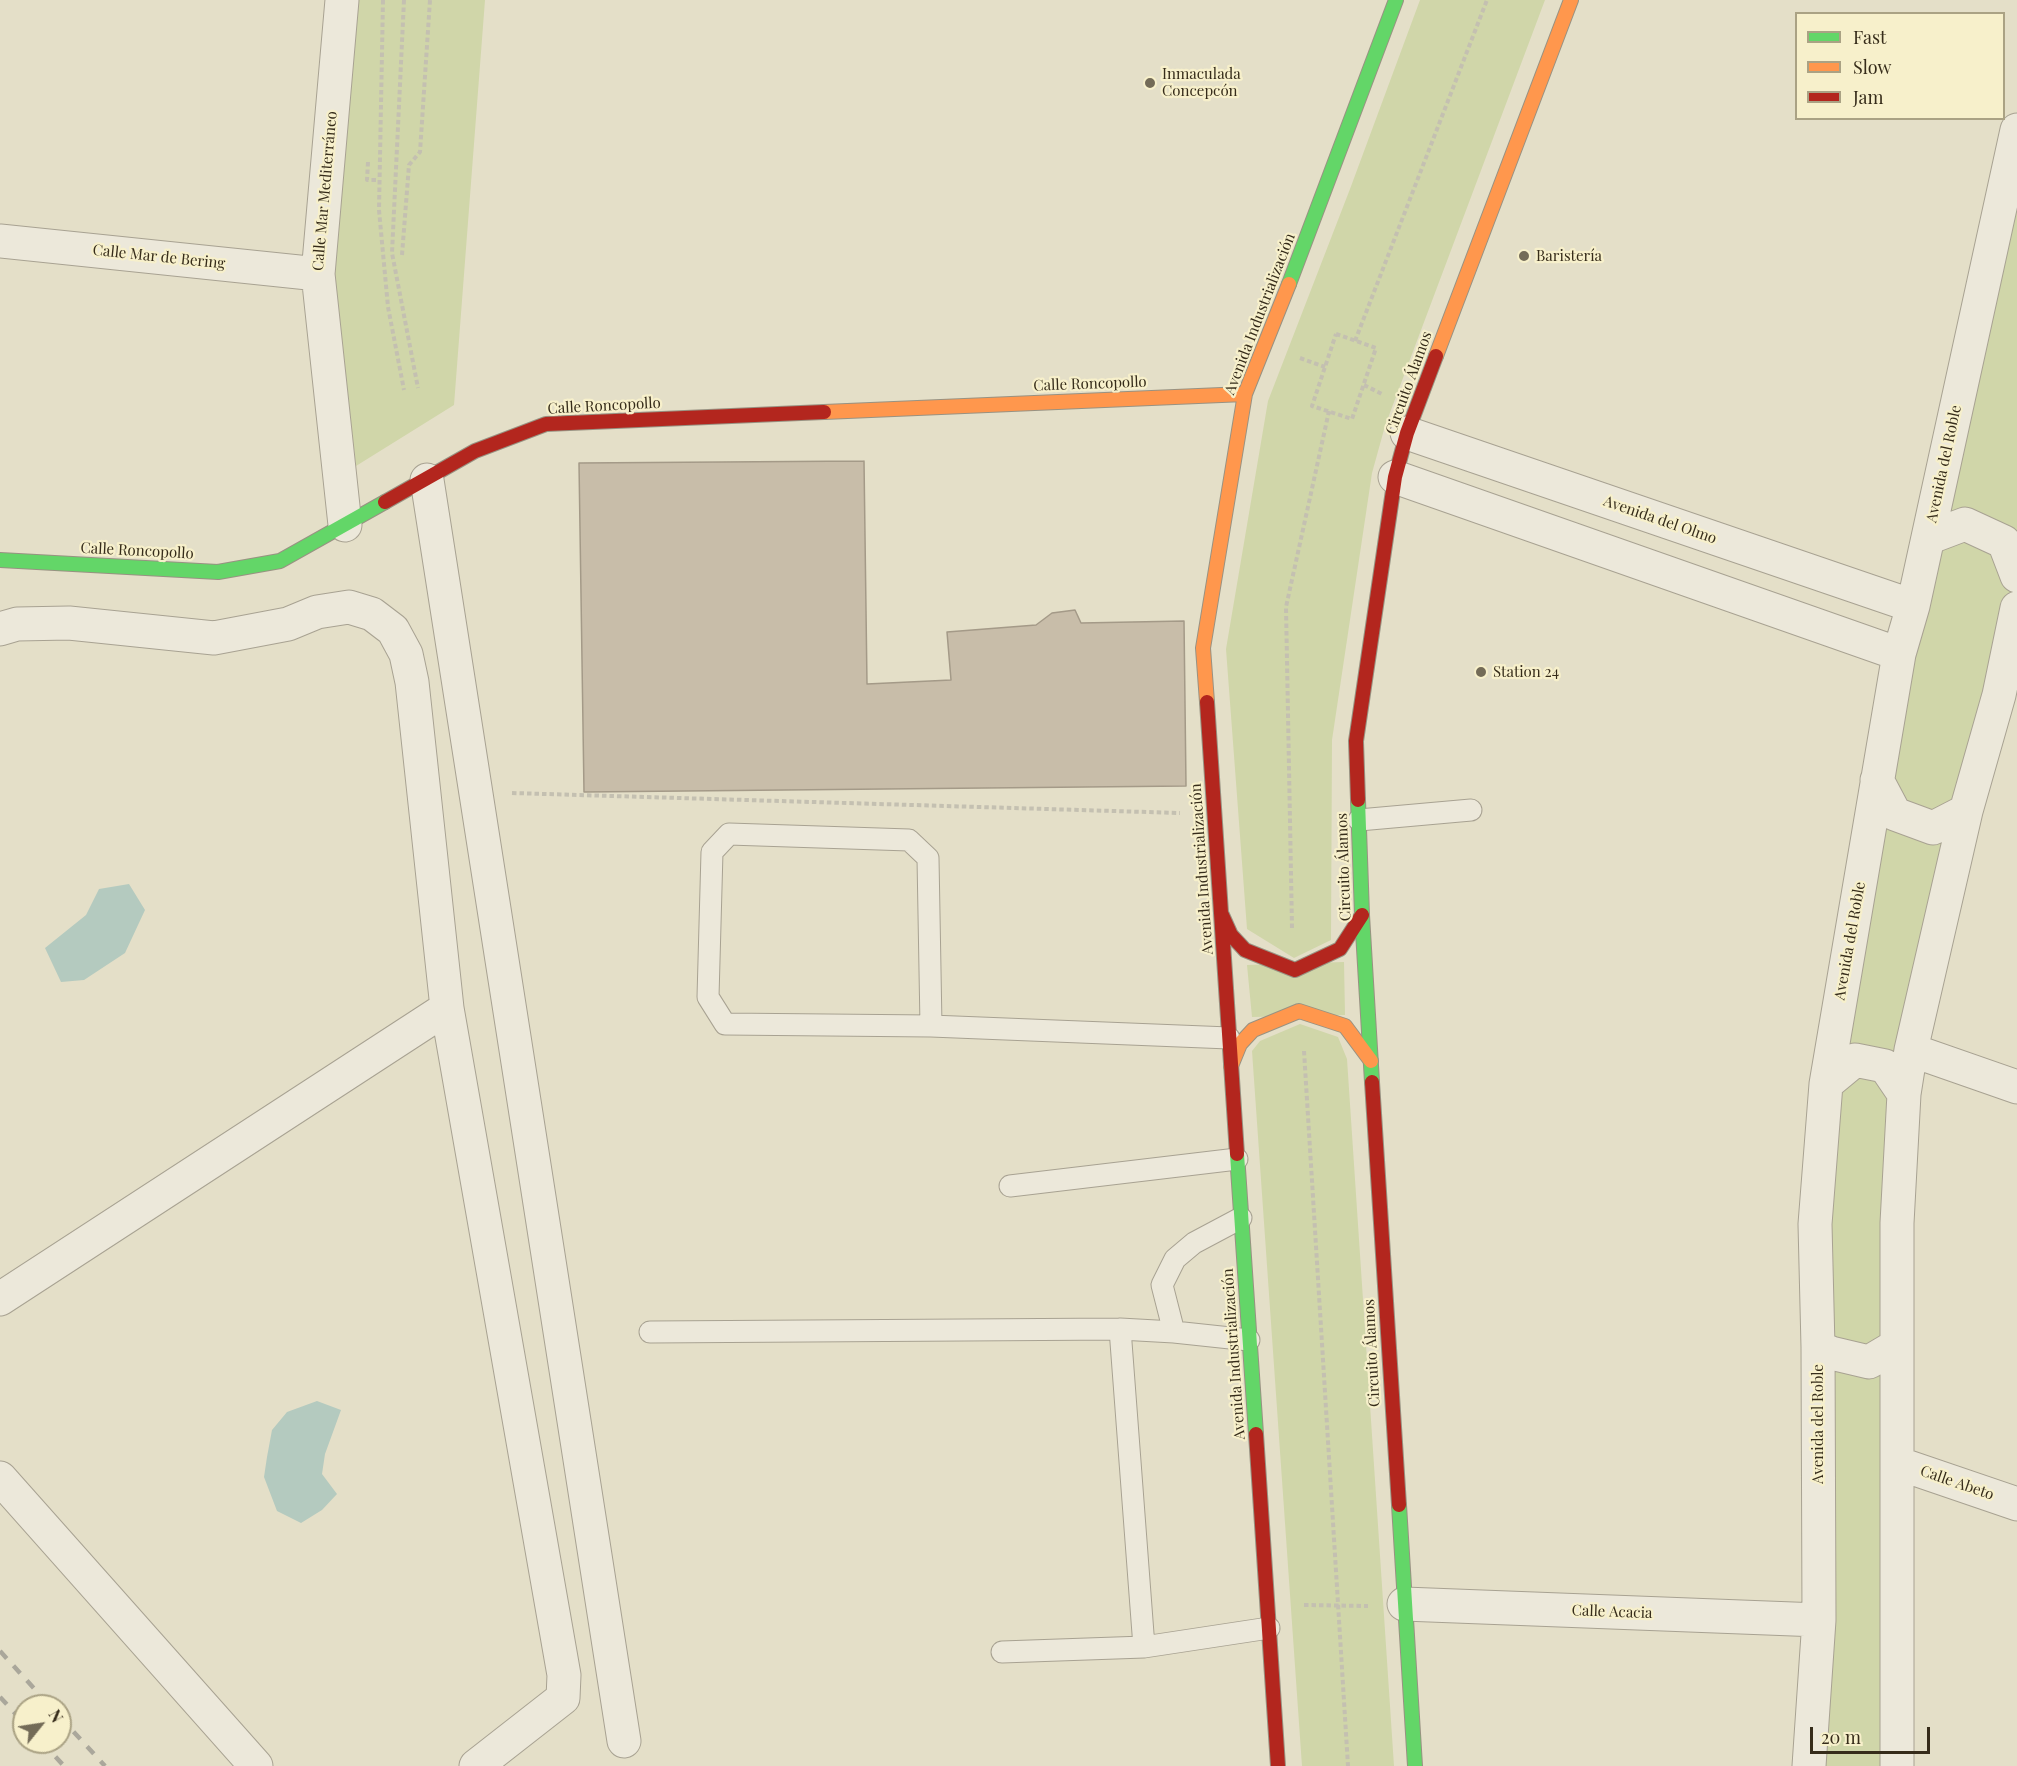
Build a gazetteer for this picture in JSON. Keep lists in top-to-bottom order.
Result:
{
  "streets": {
    "street": [
      "Calle Mar Mediterráneo",
      "Calle Mar de Bering",
      "Avenida Industrialización",
      "Circuito Álamos",
      "Calle Roncopollo",
      "Avenida del Roble",
      "Avenida del Olmo",
      "Calle Abeto",
      "Calle Acacia"
    ]
  },
  "crossings": [
    ["Calle Mar Mediterráneo", "Calle Mar de Bering"],
    ["Calle Mar Mediterráneo", "Calle Roncopollo"],
    ["Avenida Industrialización", "Calle Roncopollo"],
    ["Circuito Álamos", "Avenida del Olmo"],
    ["Circuito Álamos", "Calle Acacia"],
    ["Avenida del Roble", "Avenida del Olmo"],
    ["Avenida del Roble", "Calle Acacia"]
  ],
  "places": ["Inmaculada Concepcón", "Baristería", "Station 24"],
  "legend": ["Fast", "Slow", "Jam"],
  "scale_bar": "20 m",
  "north": "top right"
}
